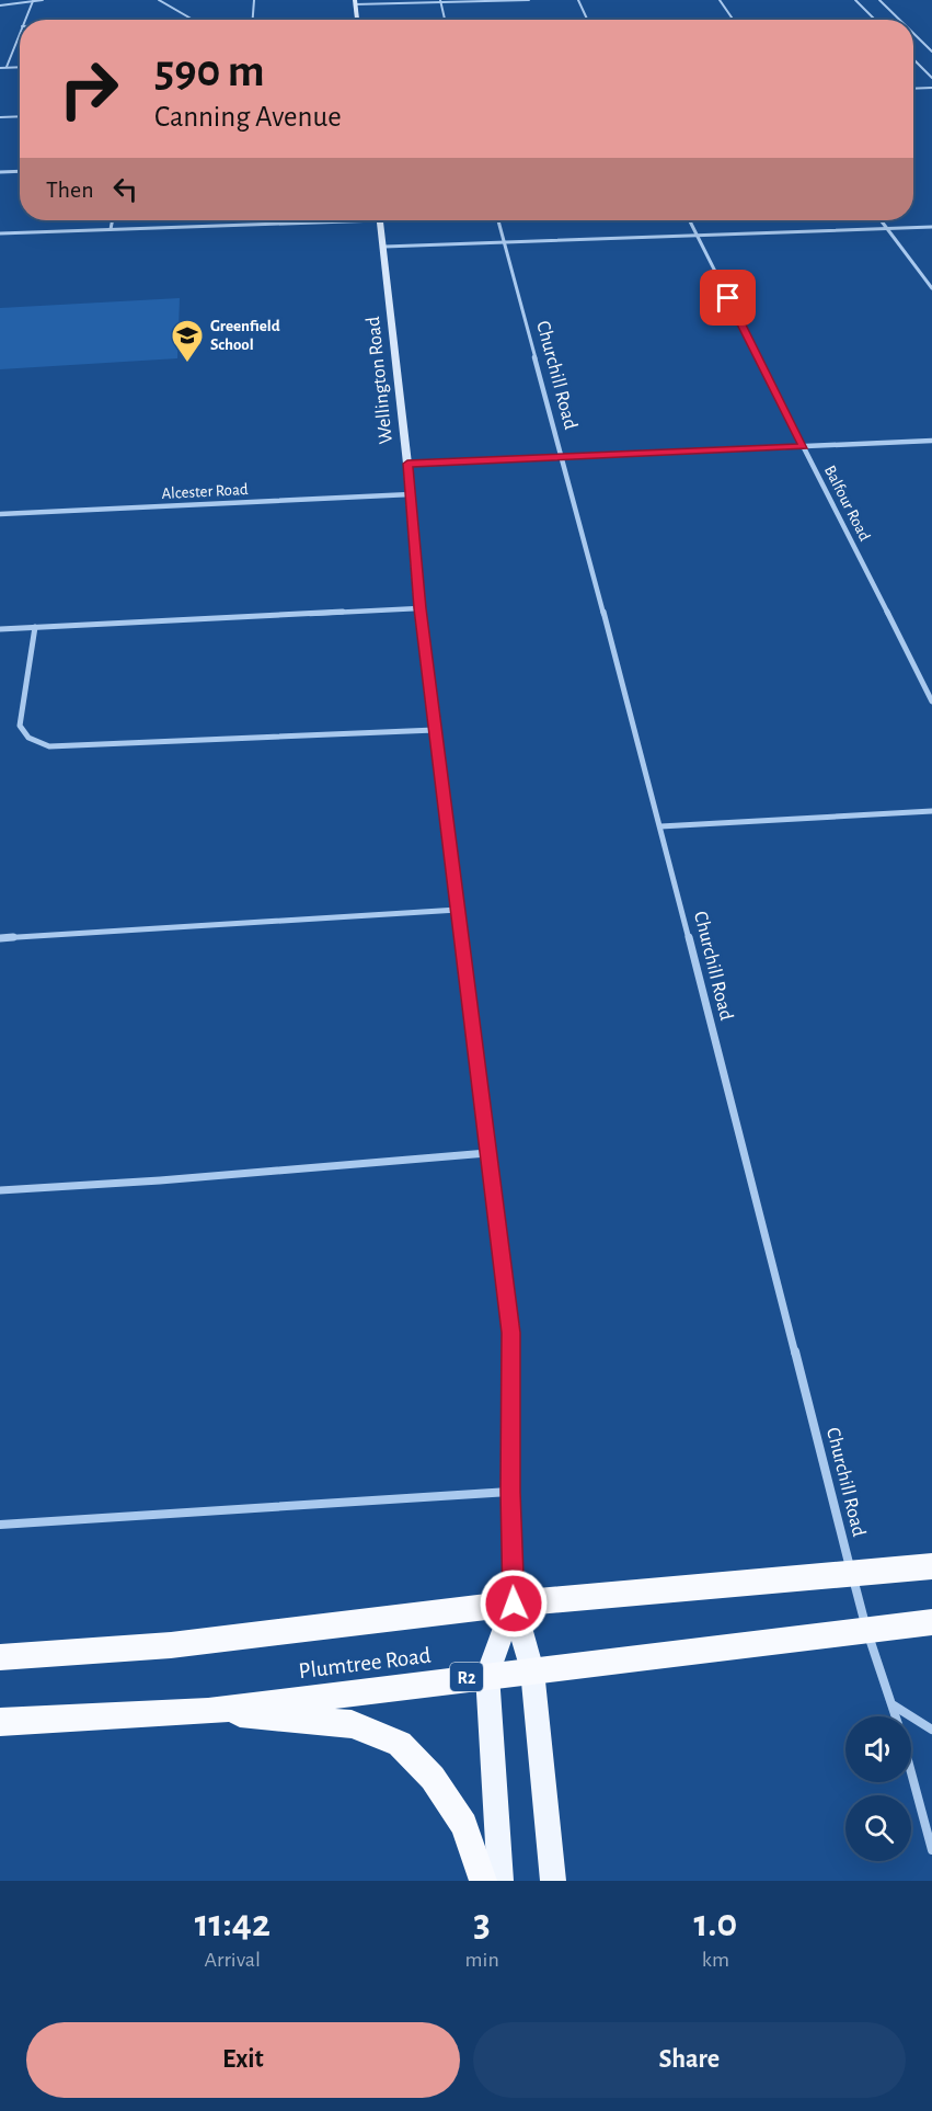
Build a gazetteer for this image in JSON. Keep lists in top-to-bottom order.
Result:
{
  "streets": {
    "highway": ["Plumtree Road", "R2"],
    "main road": ["Wellington Road"],
    "street": ["Churchill Road", "Alcester Road", "Balfour Road"]
  },
  "crossings": [
    ["Churchill Road", "Plumtree Road"],
    ["Wellington Road", "Alcester Road"],
    ["Wellington Road", "Plumtree Road"]
  ],
  "places": {
    "school or university": ["Greenfield School"]
  },
  "page": {
    "turn": ["590 m", "Canning Avenue"],
    "then": "Then",
    "eta": [
      "11:42",
      "Arrival",
      "3",
      "min",
      "1.0",
      "km"
    ],
    "buttons": ["Exit", "Share"]
  }
}
